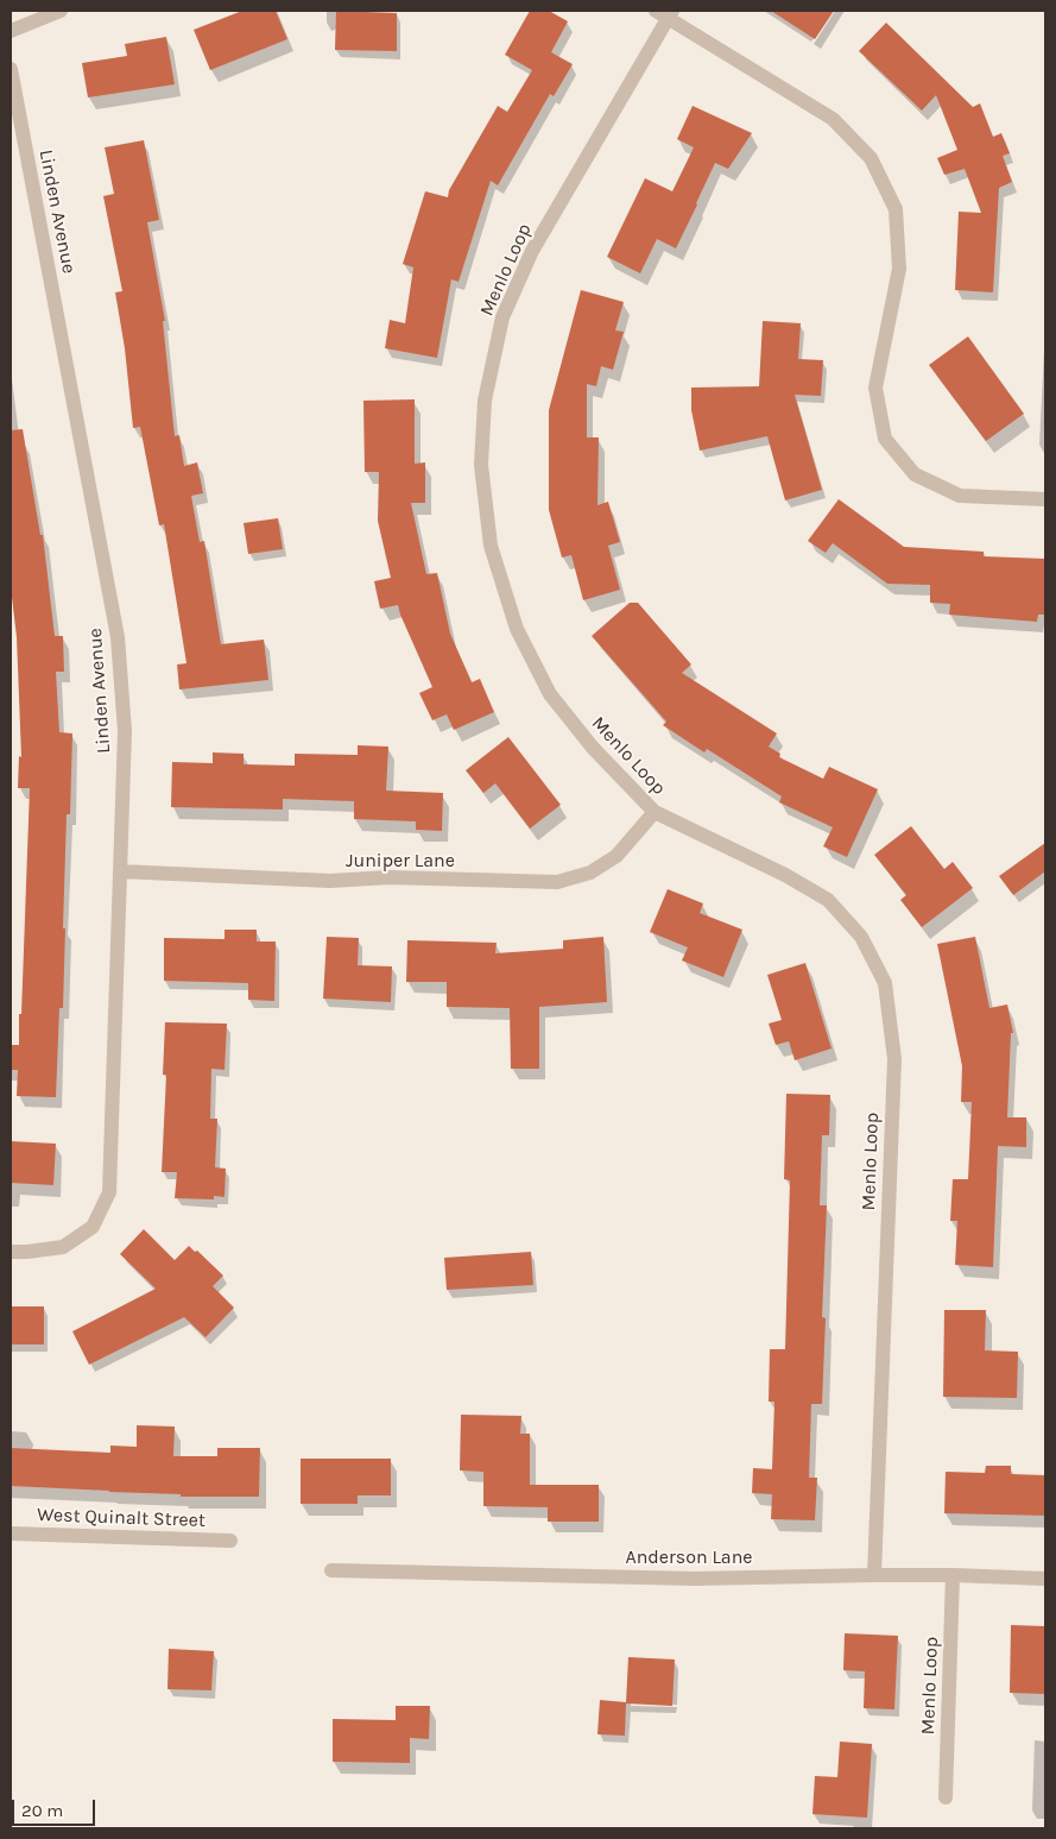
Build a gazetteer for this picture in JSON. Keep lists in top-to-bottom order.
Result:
{
  "streets": {
    "street": [
      "Linden Avenue",
      "Menlo Loop",
      "Juniper Lane",
      "West Quinalt Street",
      "Anderson Lane"
    ]
  },
  "crossings": [
    ["Linden Avenue", "Juniper Lane"],
    ["Menlo Loop", "Juniper Lane"],
    ["Menlo Loop", "Anderson Lane"]
  ],
  "scale_bar": "20 m"
}
